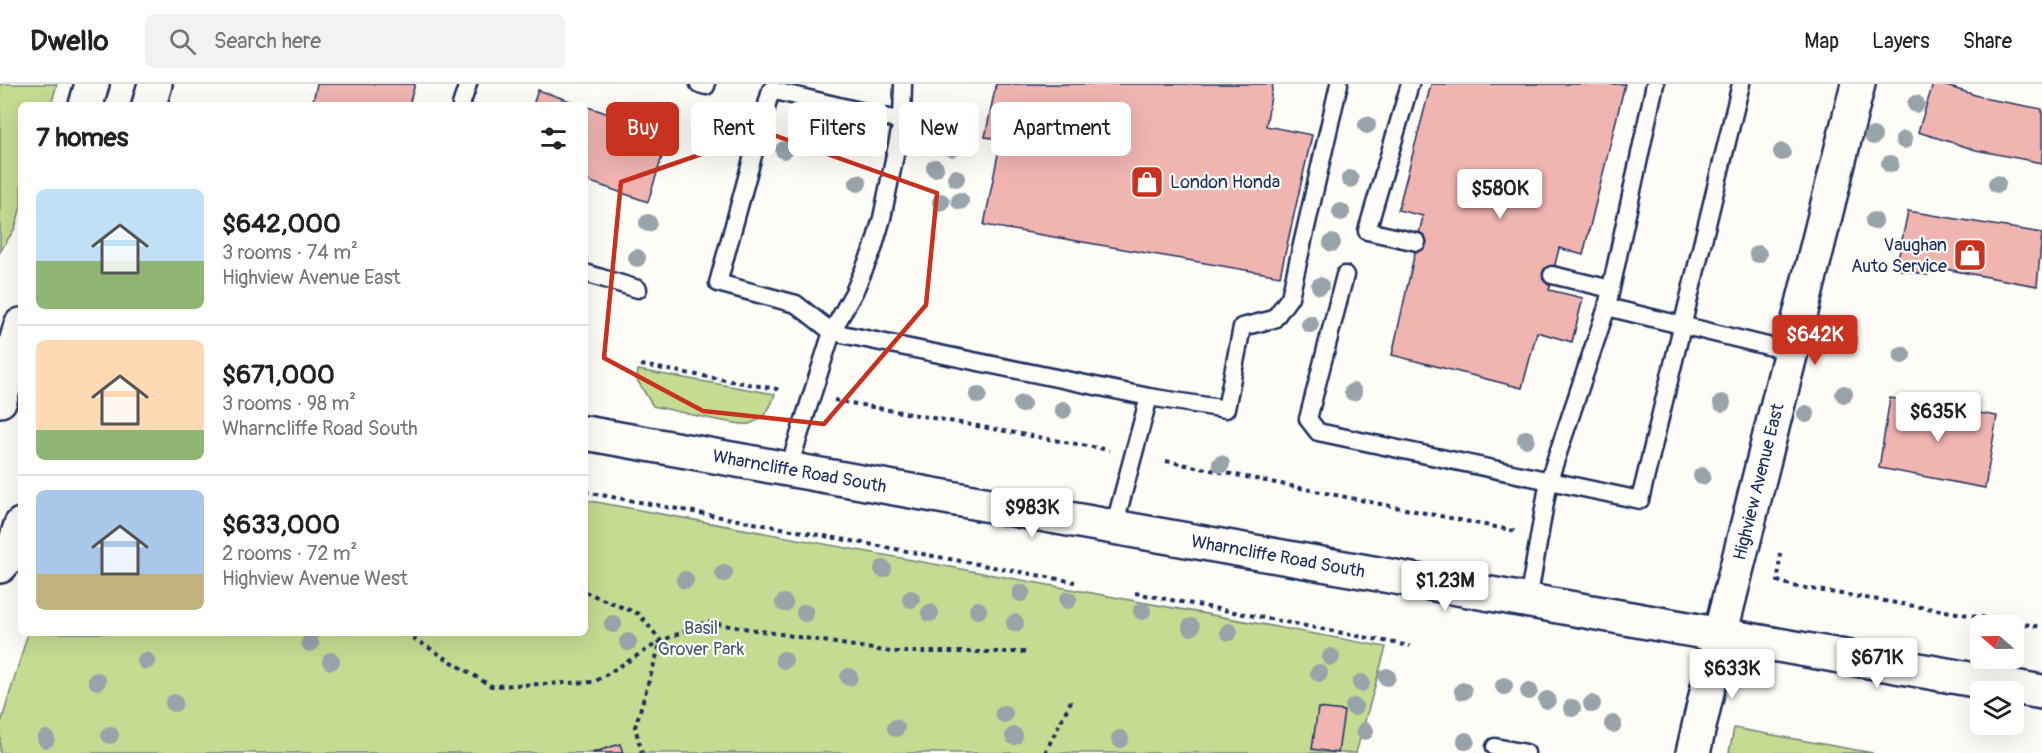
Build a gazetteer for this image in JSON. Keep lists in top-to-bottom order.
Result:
{
  "streets": {
    "main road": ["Wharncliffe Road South", "Highview Avenue East"]
  },
  "crossings": [
    ["Wharncliffe Road South", "Highview Avenue East"]
  ],
  "parks": ["Basil Grover Park"],
  "places": {
    "shop": ["London Honda", "Vaughan Auto Service"]
  },
  "north": "left",
  "page": {
    "header": "Dwello",
    "search": "Search here",
    "nav": ["Map", "Layers", "Share"],
    "chip": [
      "Buy",
      "Rent",
      "Filters",
      "New",
      "Apartment"
    ],
    "heading": "7 homes",
    "price": [
      "$580K",
      "$642K",
      "$635K",
      "$983K",
      "$1.23M",
      "$671K",
      "$633K"
    ],
    "list": [
      {
        "name": "$642,000",
        "note": "3 rooms · 74 m² · Highview Avenue East"
      },
      {
        "name": "$671,000",
        "note": "3 rooms · 98 m² · Wharncliffe Road South"
      },
      {
        "name": "$633,000",
        "note": "2 rooms · 72 m² · Highview Avenue West"
      }
    ]
  }
}
